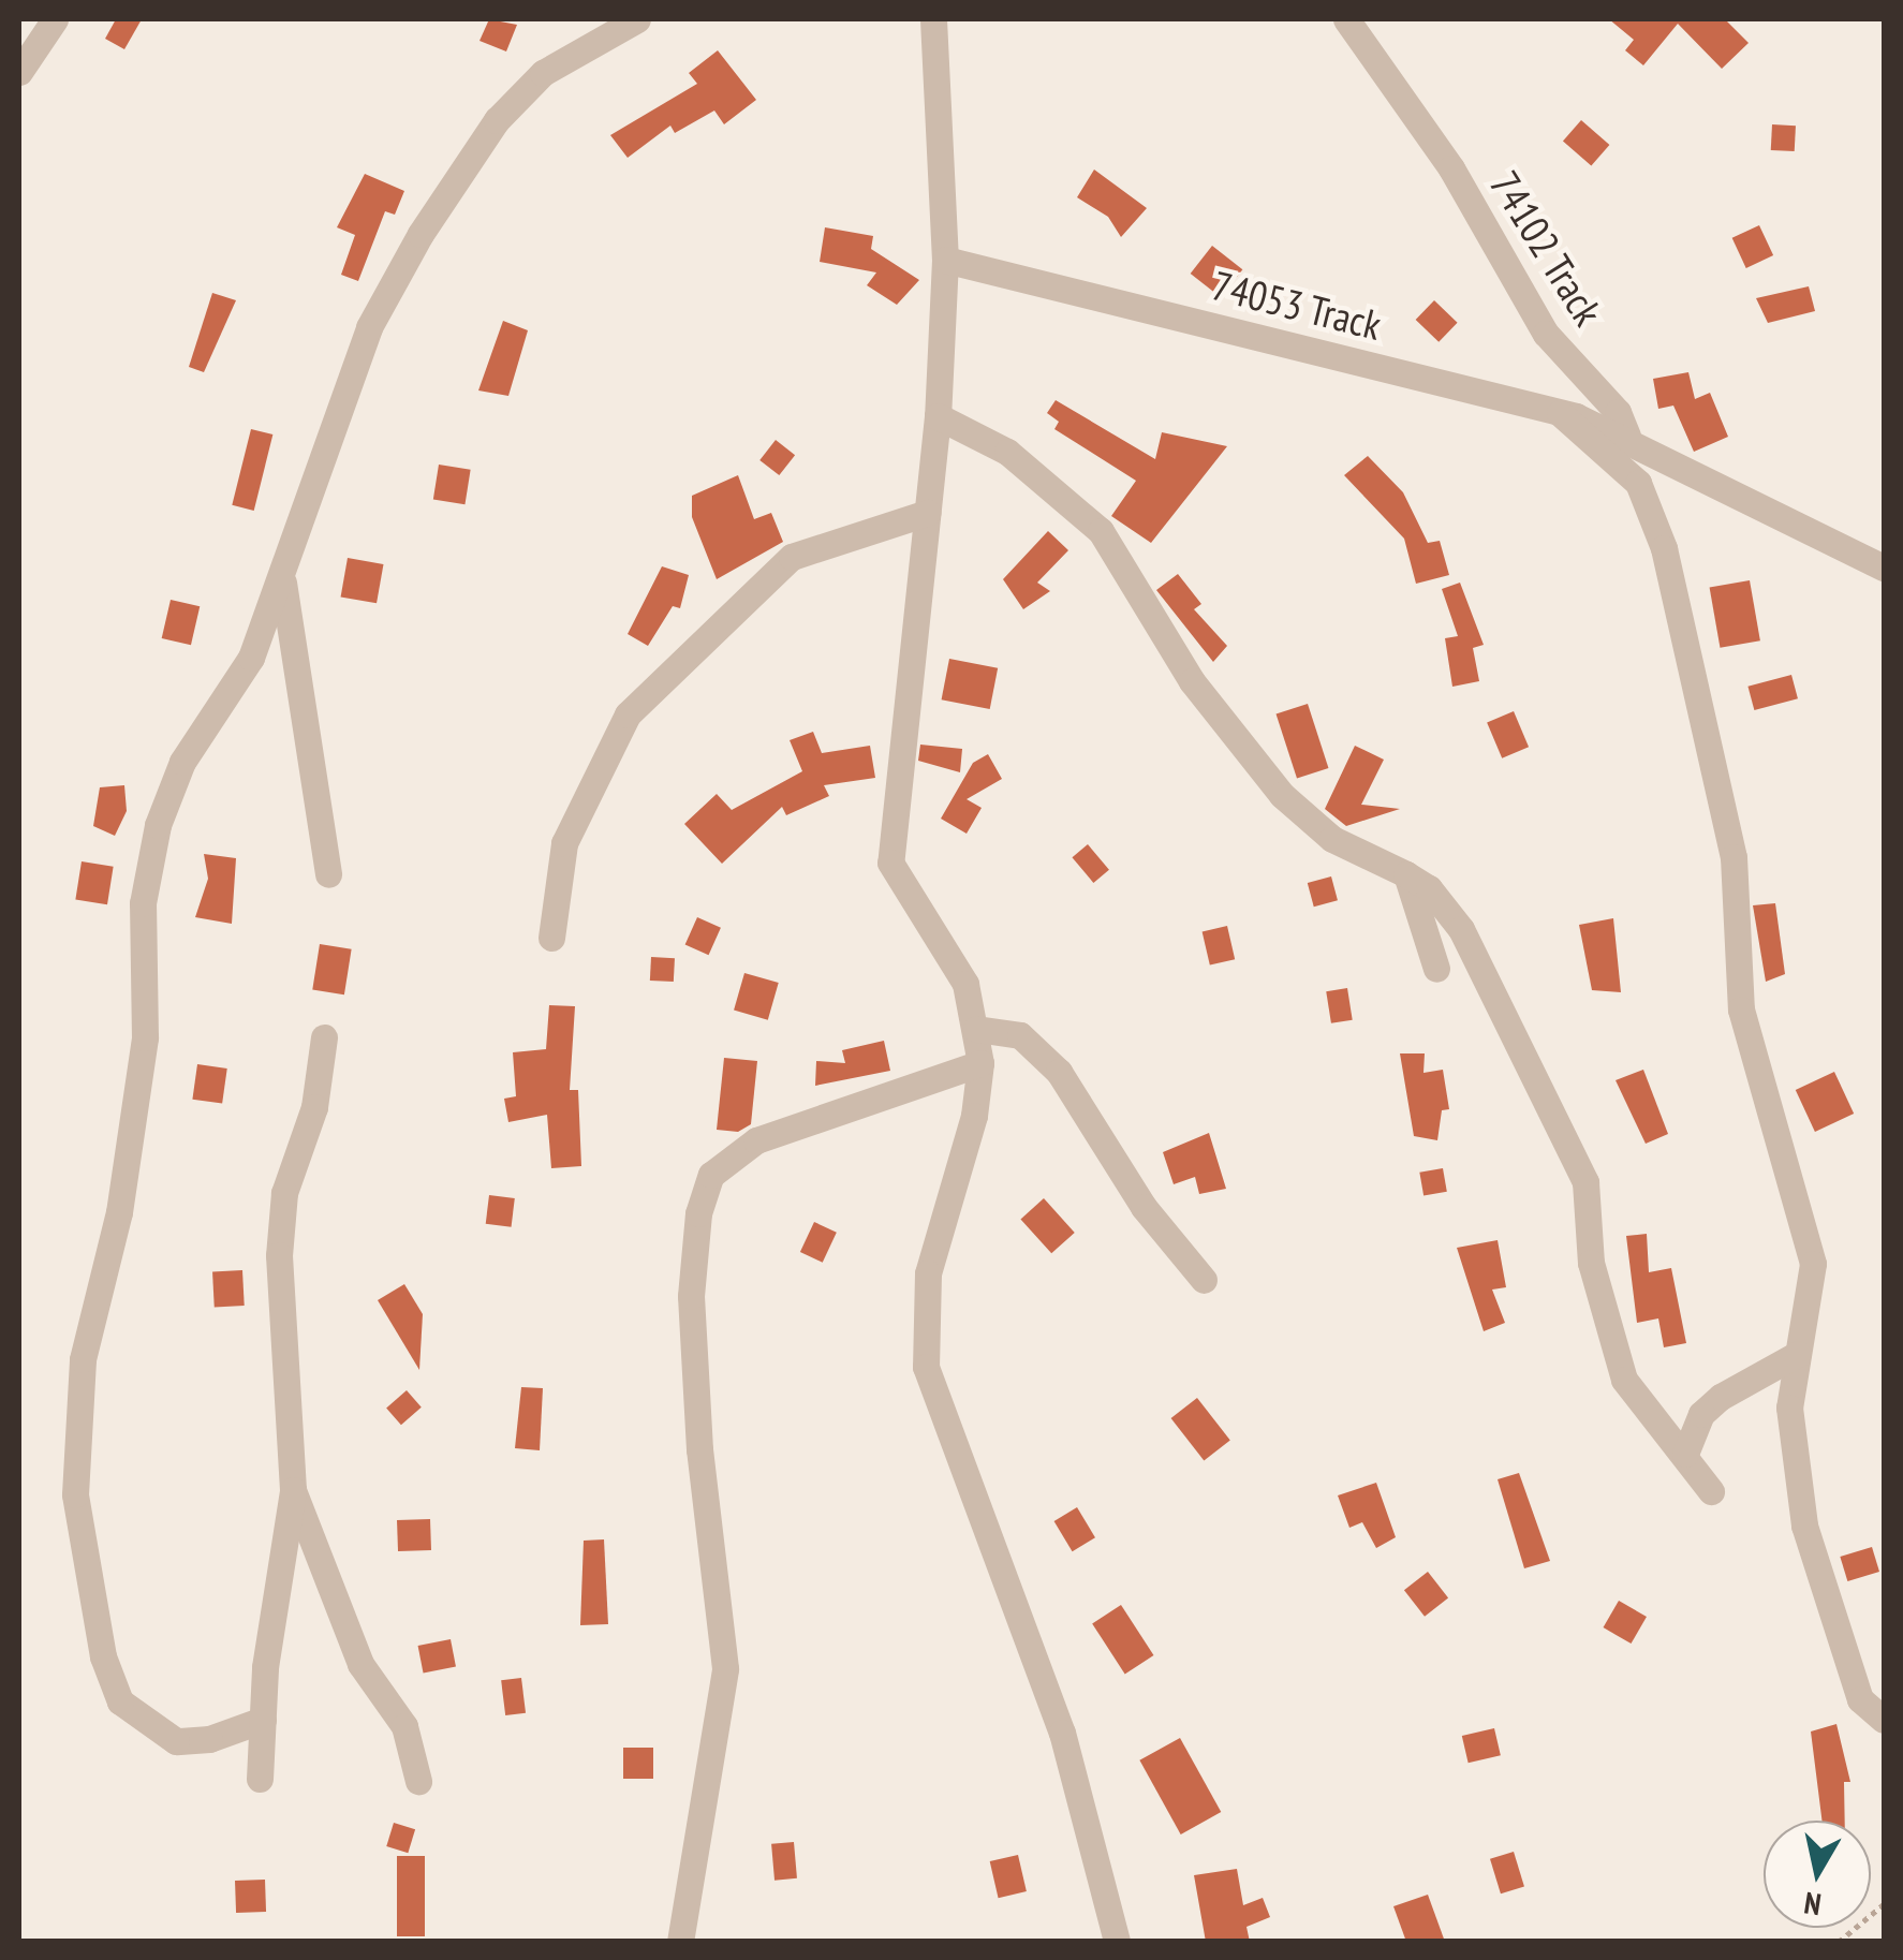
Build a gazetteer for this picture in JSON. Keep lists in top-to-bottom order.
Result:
{
  "streets": {
    "street": ["74102 Track", "74053 Track"]
  },
  "crossings": [
    ["74102 Track", "74053 Track"]
  ],
  "north": "bottom"
}
